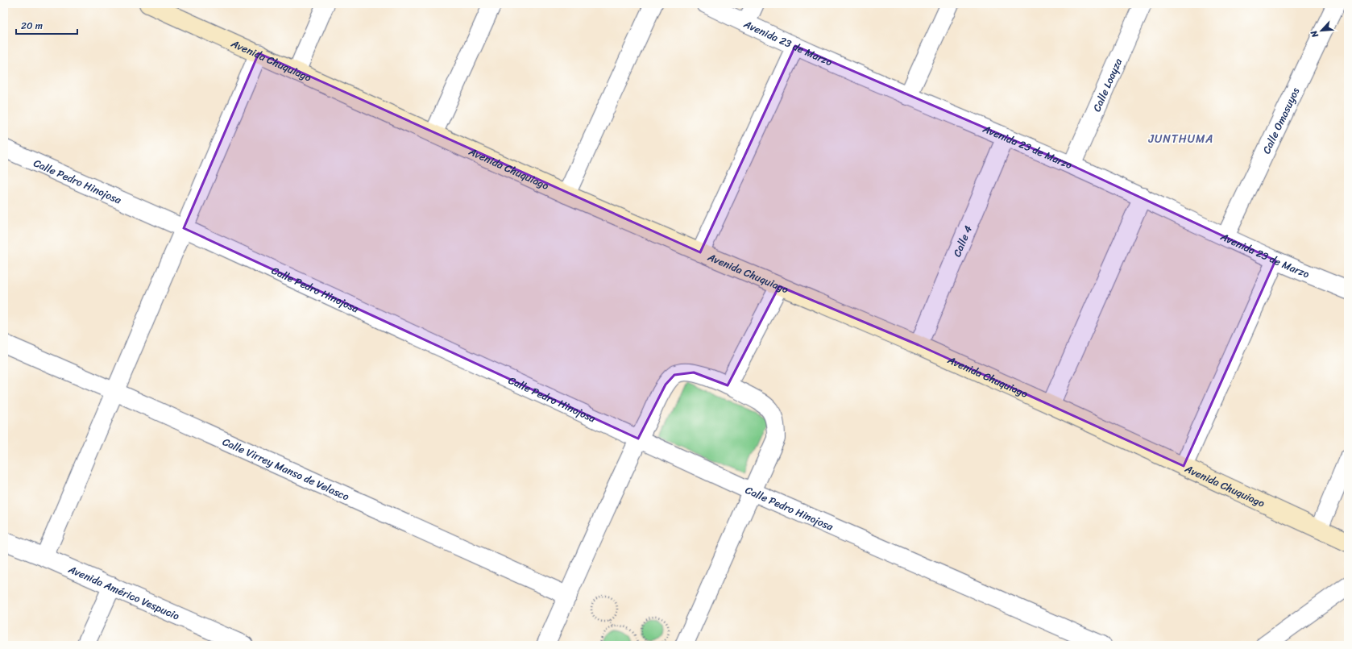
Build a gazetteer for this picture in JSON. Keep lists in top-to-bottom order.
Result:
{
  "streets": {
    "street": [
      "Avenida 23 de Marzo",
      "Avenida Chuquiago",
      "Calle Loayza",
      "Calle Omasuyos",
      "Calle Pedro Hinojosa",
      "Calle 4",
      "Calle Virrey Manso de Velasco",
      "Avenida Américo Vespucio"
    ]
  },
  "crossings": [
    ["Avenida 23 de Marzo", "Calle Loayza"],
    ["Avenida 23 de Marzo", "Calle Omasuyos"],
    ["Avenida 23 de Marzo", "Calle 4"],
    ["Avenida Chuquiago", "Calle 4"]
  ],
  "districts": ["JUNTHUMA"],
  "scale_bar": "20 m",
  "north": "bottom left"
}
